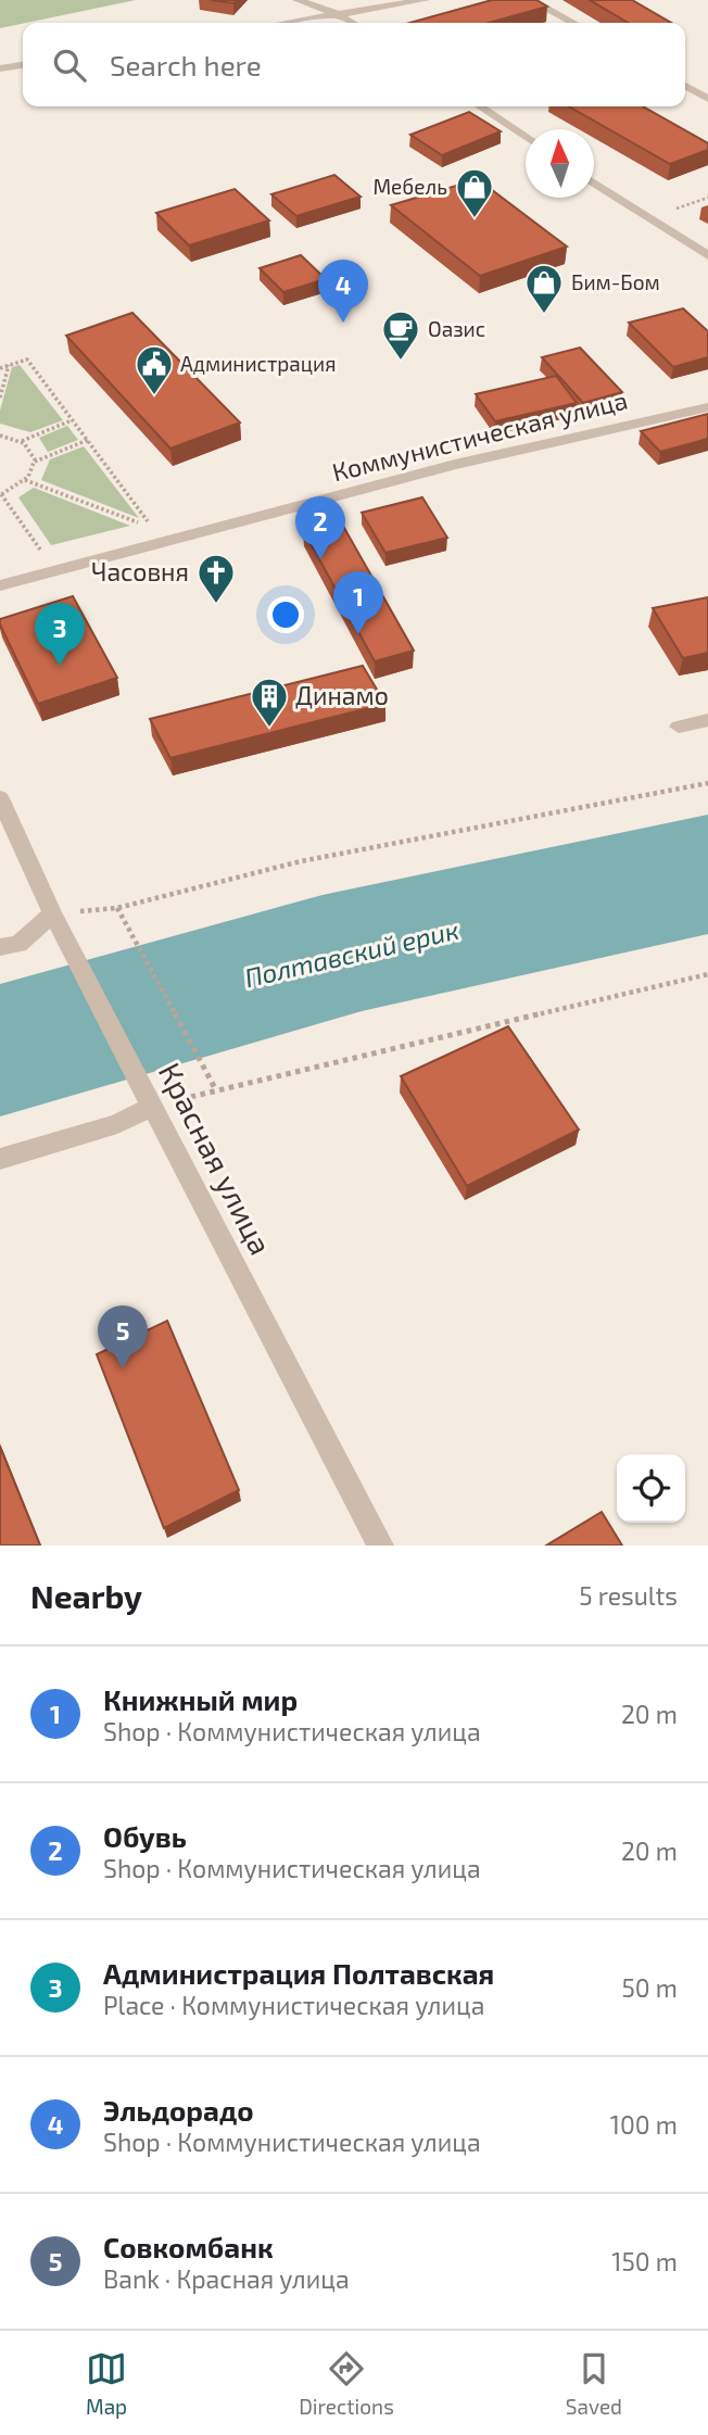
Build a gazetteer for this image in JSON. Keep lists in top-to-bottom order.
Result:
{
  "streets": {
    "street": ["Коммунистическая улица", "Красная улица"]
  },
  "water": ["Полтавский ерик"],
  "places": {
    "shop": ["Мебель", "Бим-Бом"],
    "cafe": ["Оазис"],
    "public building": ["Администрация"],
    "church": ["Часовня"],
    "building": ["Динамо"]
  },
  "north": "top",
  "page": {
    "search": "Search here",
    "pins": [
      "4",
      "2",
      "1",
      "3",
      "5"
    ],
    "heading": ["Nearby", "5 results"],
    "list": [
      {
        "mark": "1",
        "name": "Книжный мир",
        "note": "Shop · Коммунистическая улица",
        "value": "20 m"
      },
      {
        "mark": "2",
        "name": "Обувь",
        "note": "Shop · Коммунистическая улица",
        "value": "20 m"
      },
      {
        "mark": "3",
        "name": "Администрация Полтавская",
        "note": "Place · Коммунистическая улица",
        "value": "50 m"
      },
      {
        "mark": "4",
        "name": "Эльдорадо",
        "note": "Shop · Коммунистическая улица",
        "value": "100 m"
      },
      {
        "mark": "5",
        "name": "Совкомбанк",
        "note": "Bank · Красная улица",
        "value": "150 m"
      }
    ],
    "nav": ["Map", "Directions", "Saved"]
  }
}
